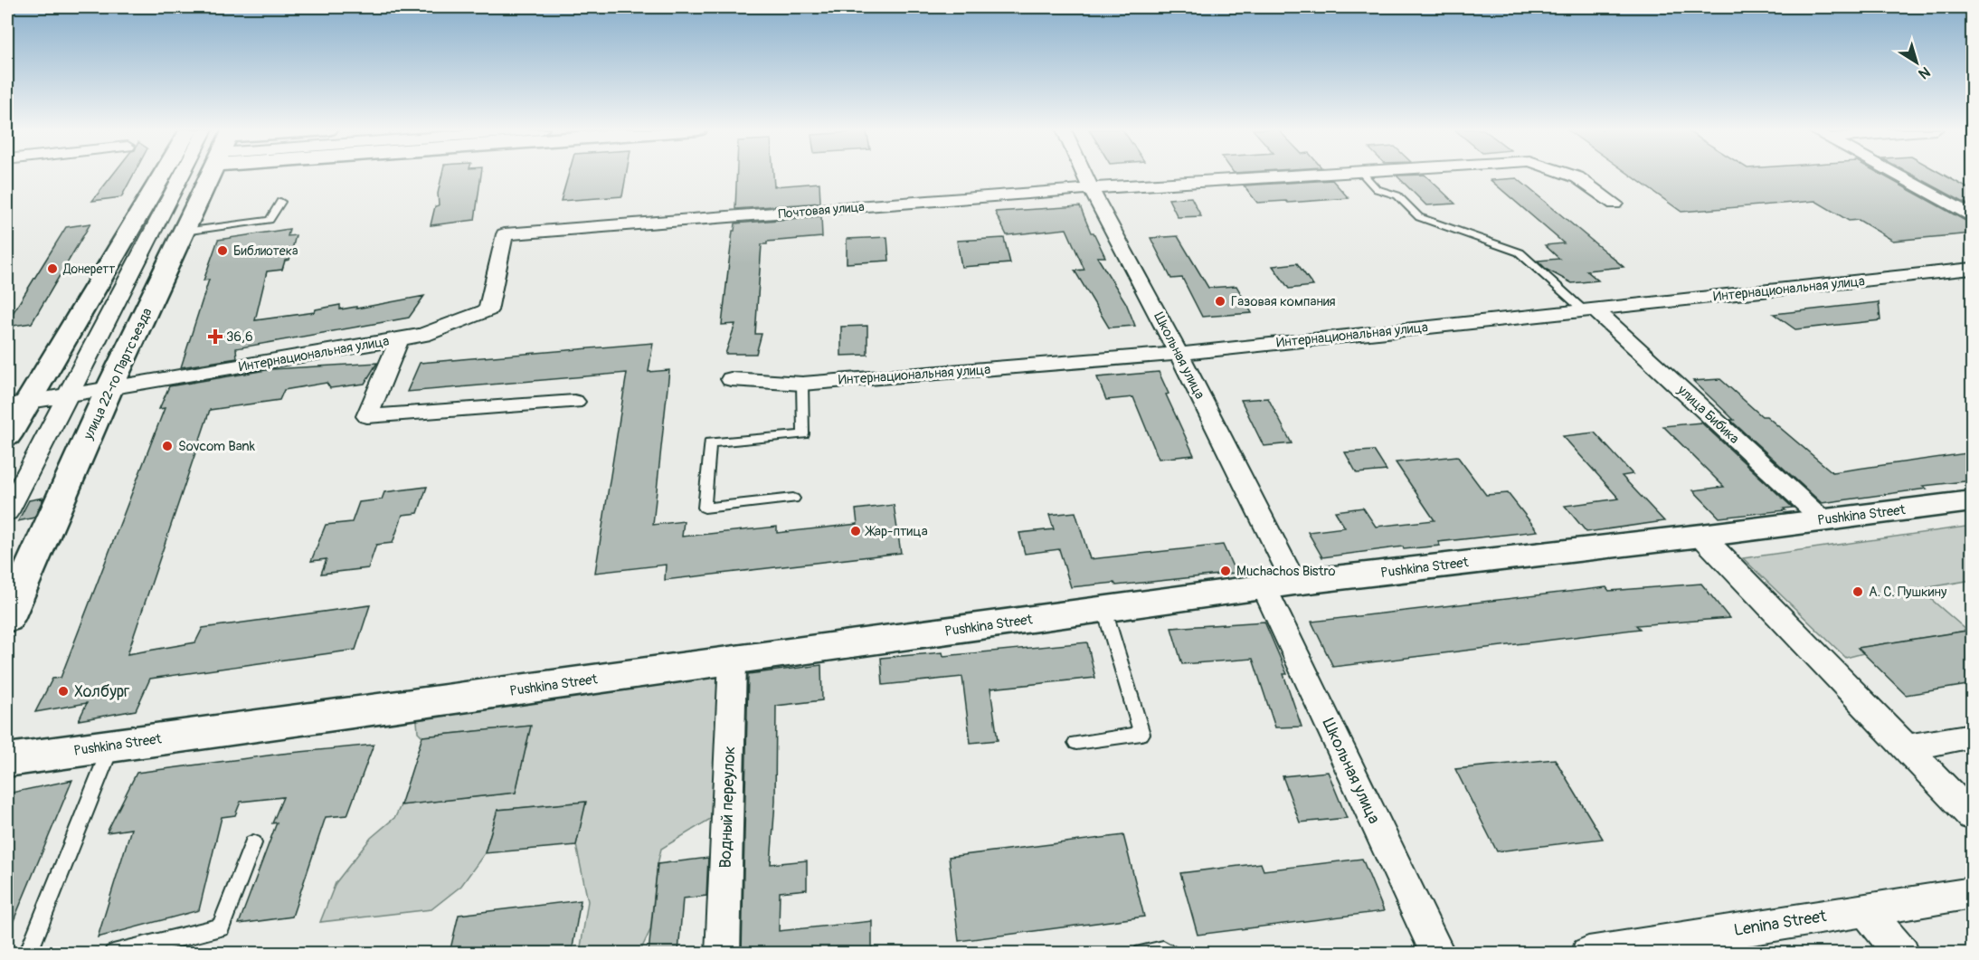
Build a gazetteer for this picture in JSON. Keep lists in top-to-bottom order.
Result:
{
  "streets": {
    "main road": ["улица 22-го Партсъезда", "Pushkina Street"],
    "street": [
      "Почтовая улица",
      "Интернациональная улица",
      "Школьная улица",
      "улица Бибика",
      "Водный переулок",
      "Lenina Street"
    ]
  },
  "crossings": [
    ["Почтовая улица", "Интернациональная улица"],
    ["Почтовая улица", "Школьная улица"],
    ["Интернациональная улица", "Школьная улица"],
    ["Интернациональная улица", "улица 22-го Партсъезда"],
    ["Интернациональная улица", "улица Бибика"],
    ["Школьная улица", "Pushkina Street"],
    ["улица Бибика", "Pushkina Street"],
    ["Pushkina Street", "Водный переулок"]
  ],
  "places": {
    "other": [
      "Библиотека",
      "Донеретт",
      "Газовая компания",
      "Sovcom Bank",
      "Жар-птица",
      "Muchachos Bistro",
      "А. С. Пушкину",
      "Холбург"
    ],
    "health": ["36,6"]
  },
  "north": "bottom right"
}
